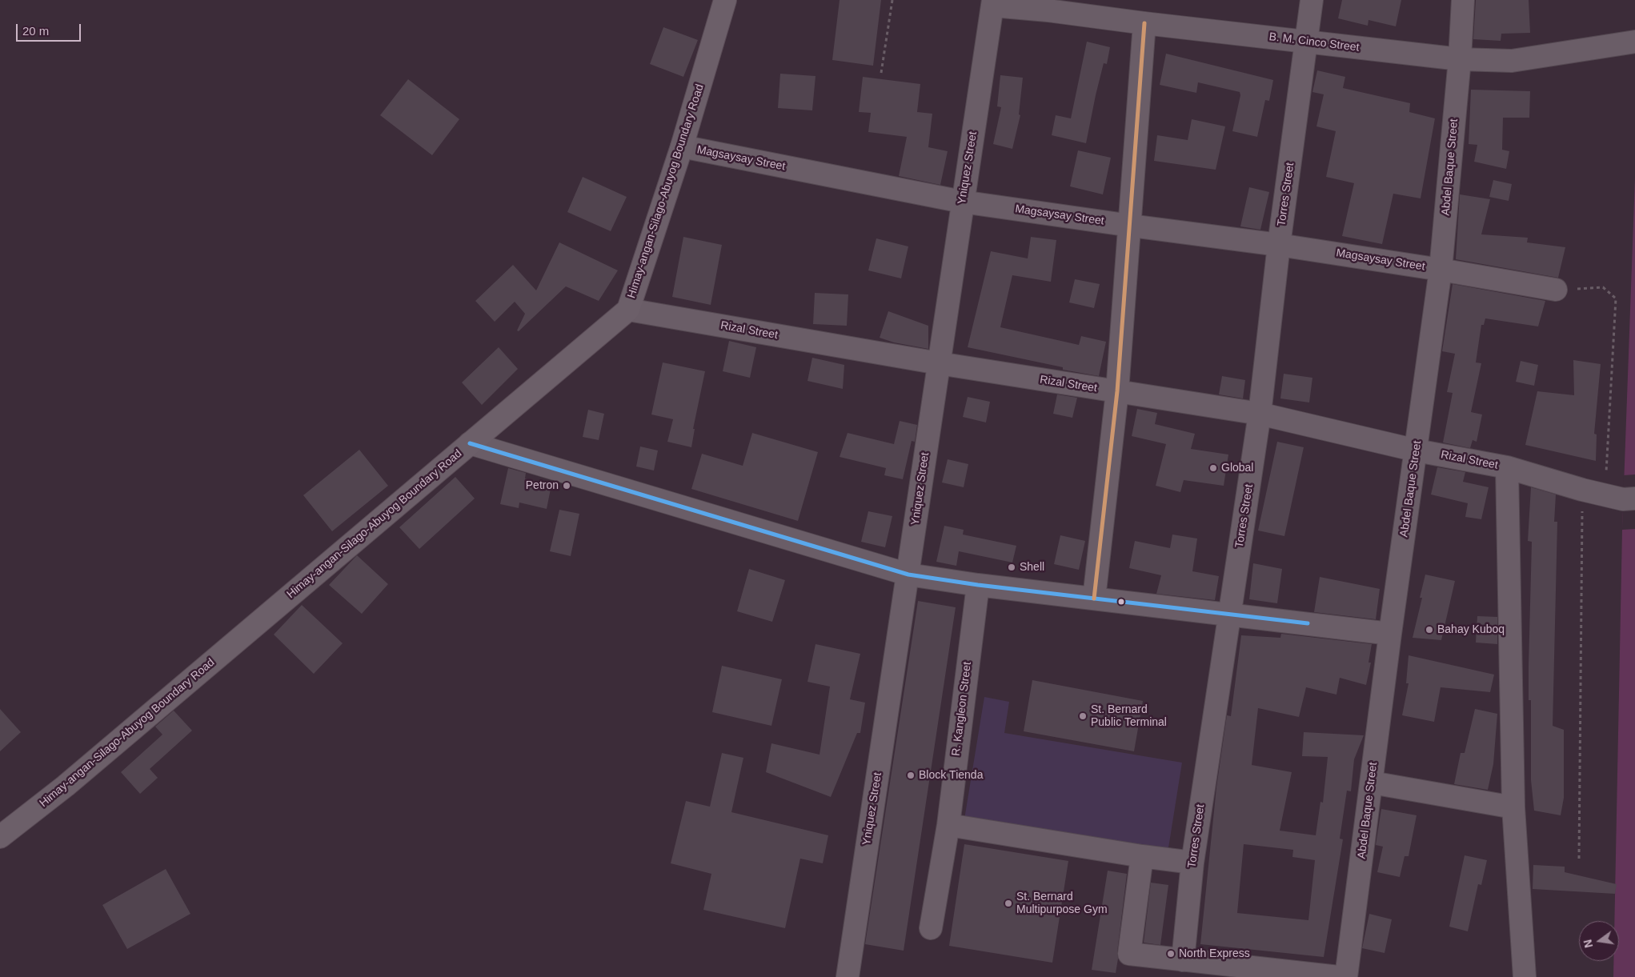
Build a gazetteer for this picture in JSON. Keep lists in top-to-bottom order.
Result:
{
  "streets": {
    "main road": ["Himay-angan-Silago-Abuyog Boundary Road"],
    "street": [
      "B. M. Cinco Street",
      "Magsaysay Street",
      "Abdel Baque Street",
      "Yniquez Street",
      "Torres Street",
      "Rizal Street",
      "R. Kangleon Street"
    ]
  },
  "crossings": [
    ["B. M. Cinco Street", "Abdel Baque Street"],
    ["B. M. Cinco Street", "Yniquez Street"],
    ["B. M. Cinco Street", "Torres Street"],
    ["Magsaysay Street", "Abdel Baque Street"],
    ["Magsaysay Street", "Yniquez Street"],
    ["Magsaysay Street", "Himay-angan-Silago-Abuyog Boundary Road"],
    ["Magsaysay Street", "Torres Street"],
    ["Abdel Baque Street", "Rizal Street"],
    ["Yniquez Street", "Rizal Street"],
    ["Himay-angan-Silago-Abuyog Boundary Road", "Rizal Street"],
    ["Torres Street", "Rizal Street"]
  ],
  "places": [
    "Global",
    "Petron",
    "Shell",
    "Bahay Kuboq",
    "St. Bernard Public Terminal",
    "Block Tienda",
    "St. Bernard Multipurpose Gym",
    "North Express"
  ],
  "scale_bar": "20 m",
  "north": "left"
}
